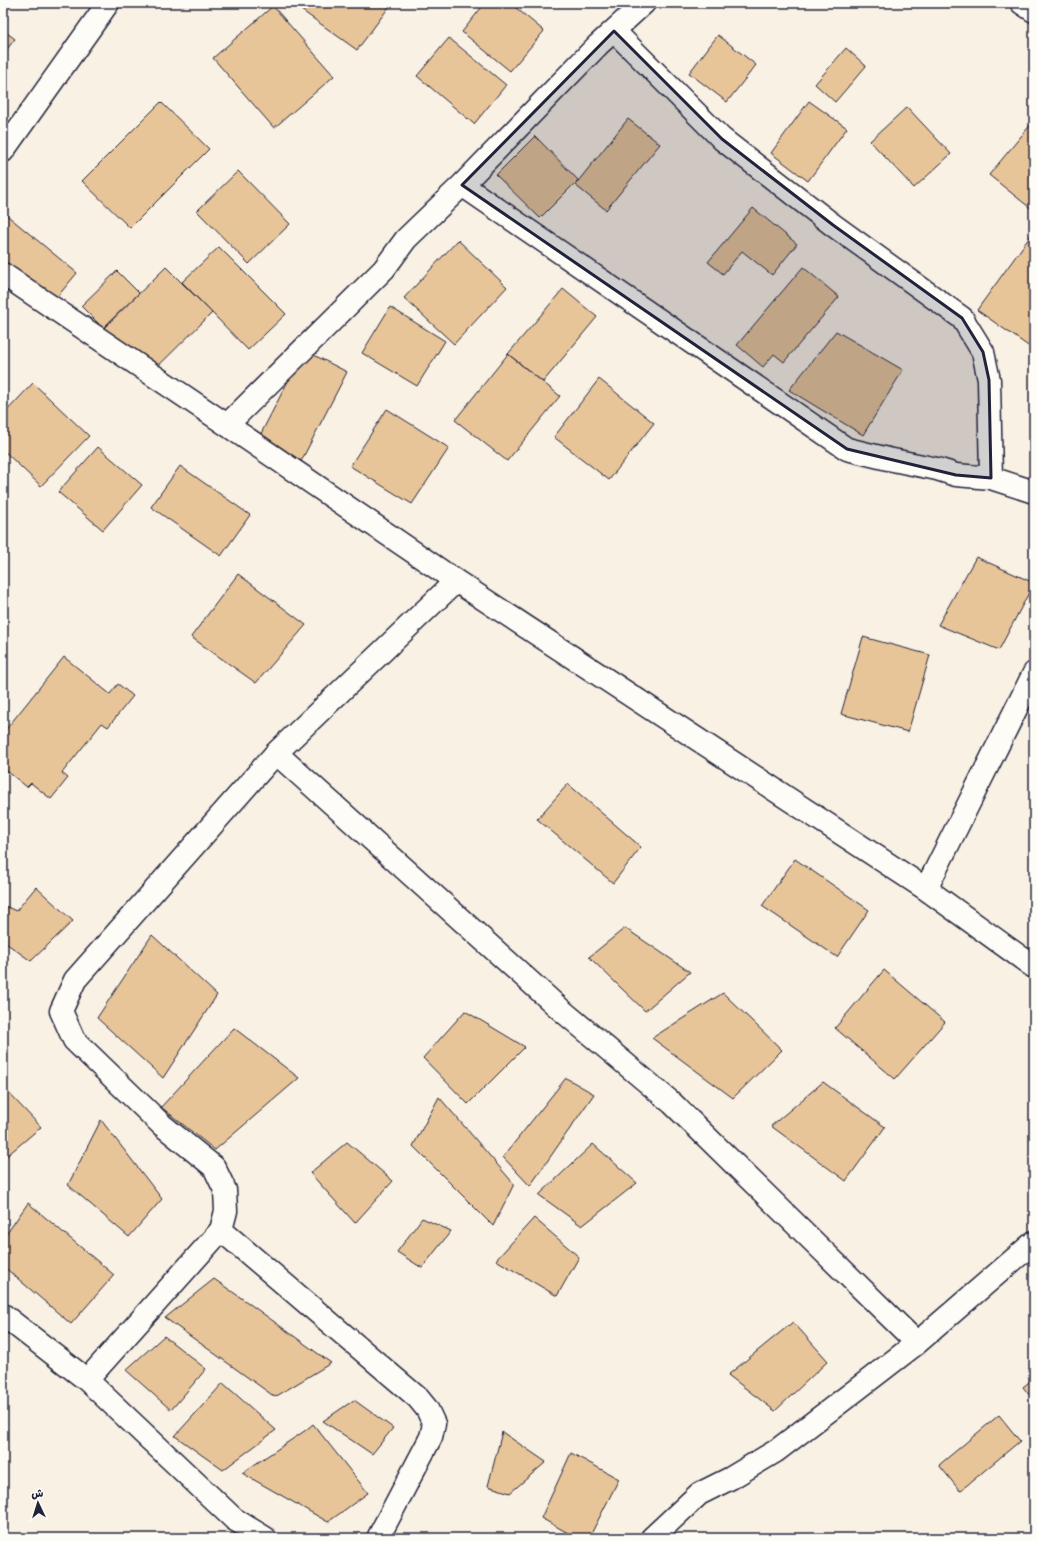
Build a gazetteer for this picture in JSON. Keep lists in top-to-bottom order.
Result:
{
  "north": "top"
}
